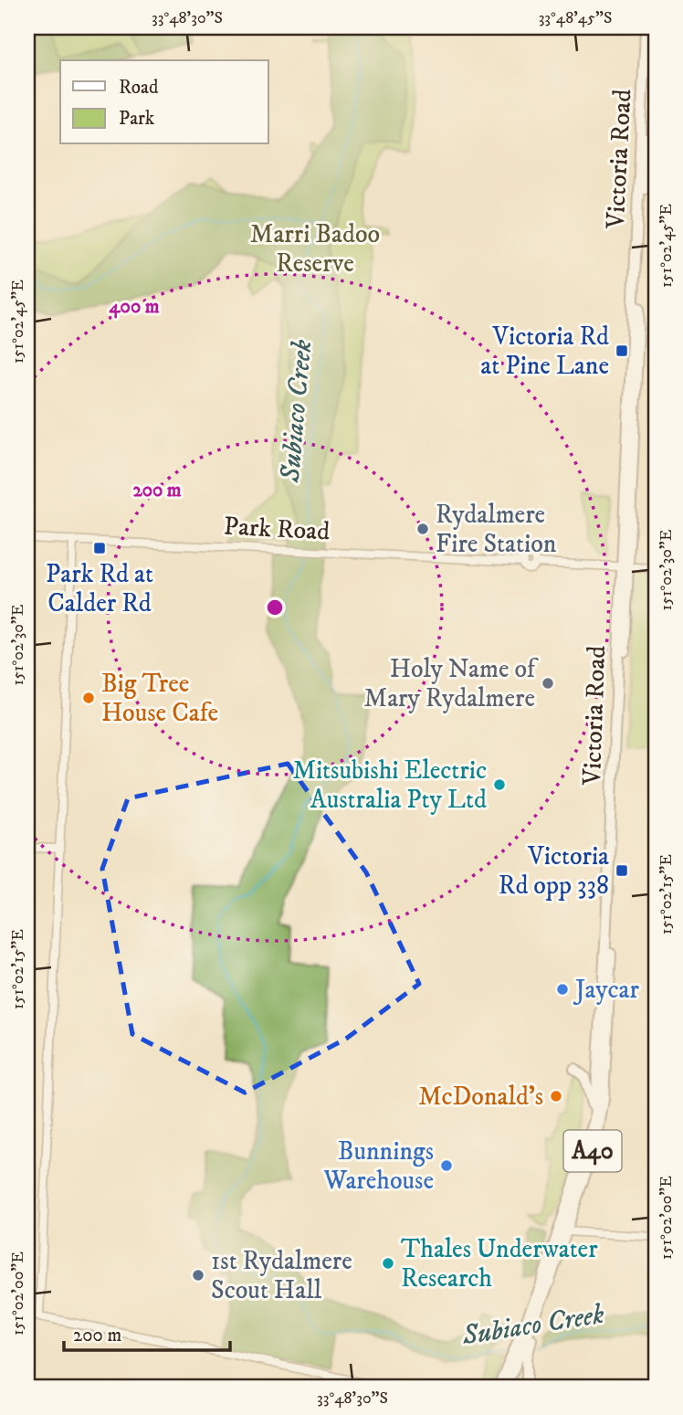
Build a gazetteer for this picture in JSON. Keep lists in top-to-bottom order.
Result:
{
  "streets": {
    "highway": ["Victoria Road", "A40"],
    "street": ["Park Road"]
  },
  "crossings": [
    ["Victoria Road", "Park Road"]
  ],
  "water": ["Subiaco Creek"],
  "parks": ["Marri Badoo Reserve"],
  "places": {
    "transit": ["Victoria Rd at Pine Lane", "Park Rd at Calder Rd", "Victoria Rd opp 338"],
    "other": [
      "Rydalmere Fire Station",
      "Holy Name of Mary Rydalmere",
      "Big Tree House Cafe",
      "Mitsubishi Electric Australia Pty Ltd",
      "Jaycar",
      "McDonald's",
      "Bunnings Warehouse",
      "Thales Underwater Research",
      "1st Rydalmere Scout Hall"
    ]
  },
  "legend": ["Road", "Park"],
  "scale_bar": "200 m",
  "coordinates": [
    "33°48'30\"S",
    "33°48'45\"S",
    "151°02'45\"E",
    "151°02'30\"E",
    "151°02'15\"E",
    "151°02'00\"E"
  ],
  "rings": ["400 m", "200 m"]
}
